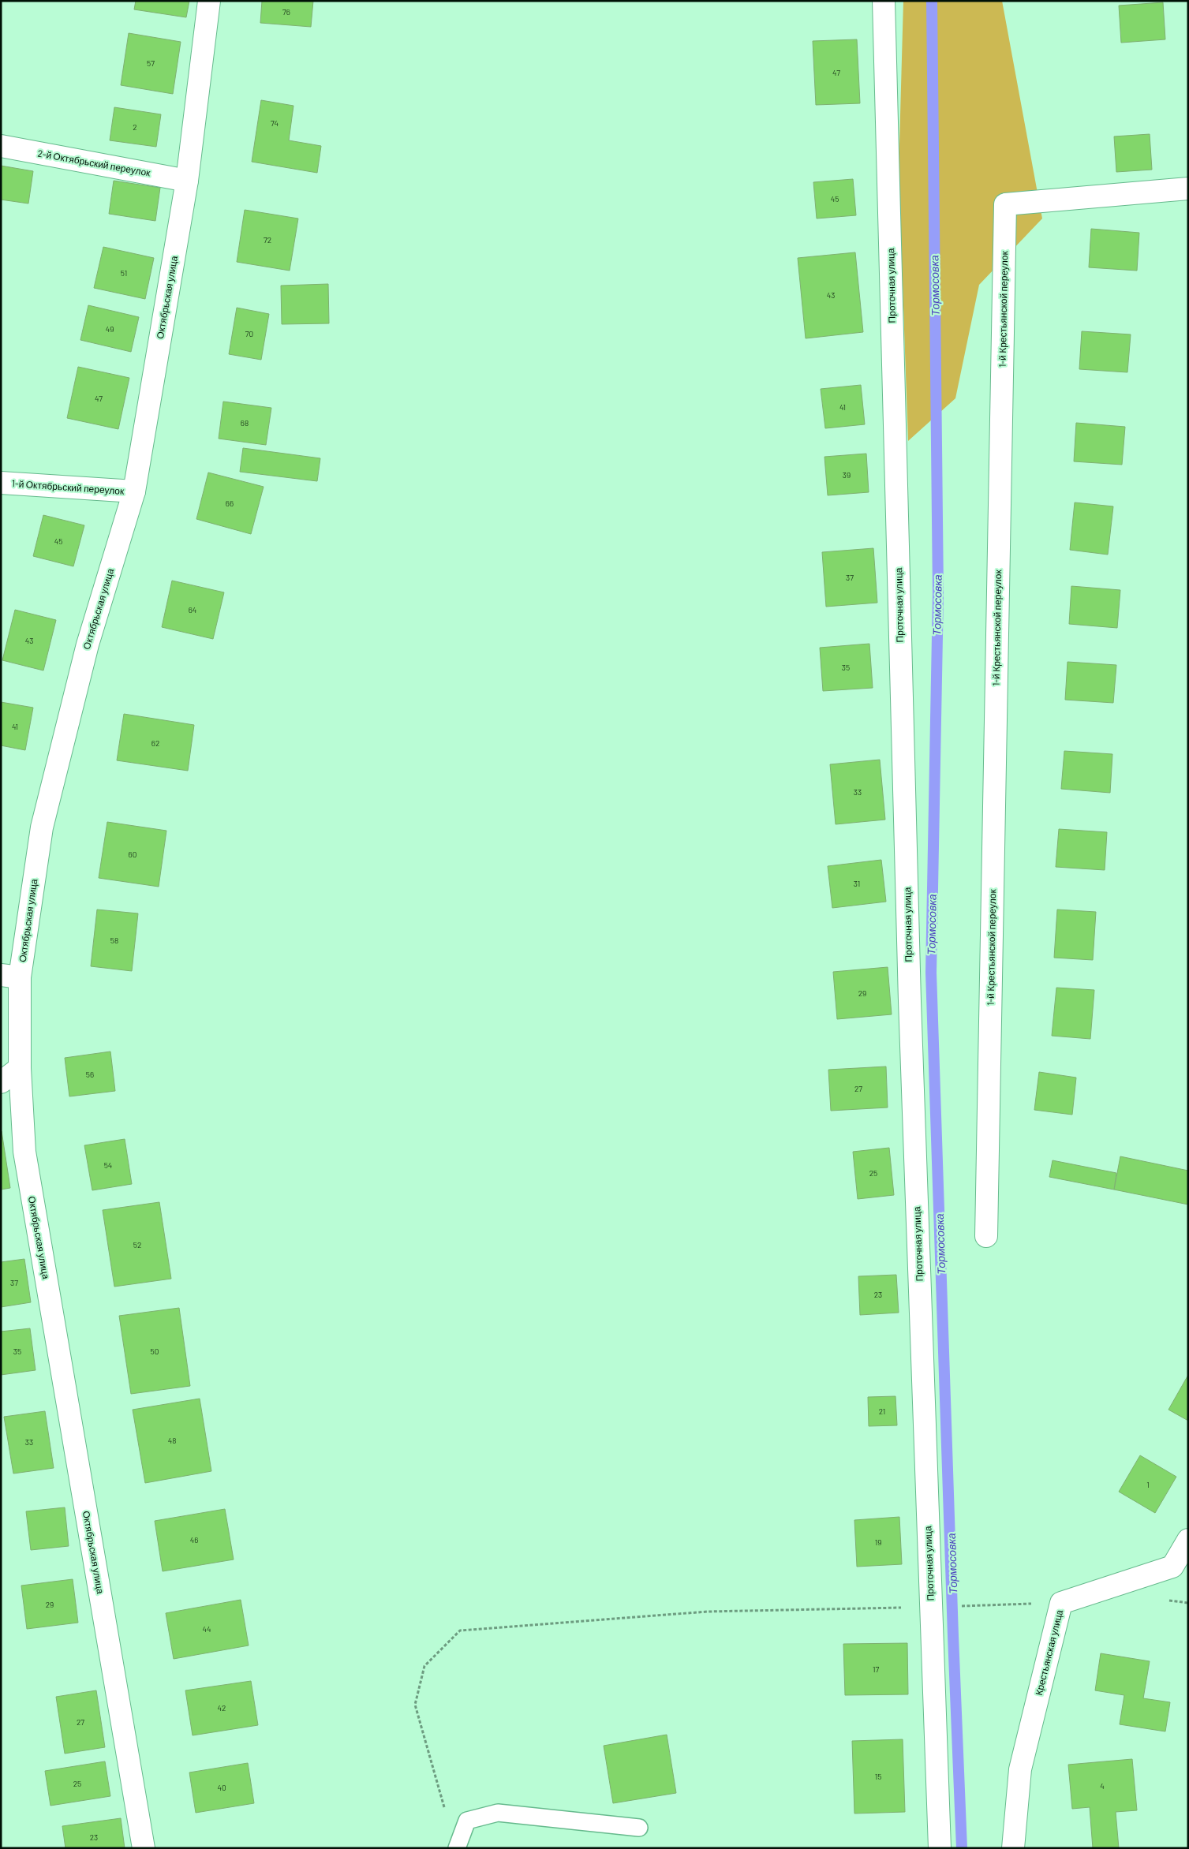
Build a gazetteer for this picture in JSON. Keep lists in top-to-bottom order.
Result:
{
  "streets": {
    "street": [
      "2-й Октябрьский переулок",
      "Проточная улица",
      "Октябрьская улица",
      "1-й Крестьянской переулок",
      "1-й Октябрьский переулок",
      "Крестьянская улица"
    ]
  },
  "crossings": [
    ["2-й Октябрьский переулок", "Октябрьская улица"],
    ["Октябрьская улица", "1-й Октябрьский переулок"]
  ],
  "water": ["Тормосовка"],
  "house_numbers": [
    "76",
    "57",
    "47",
    "74",
    "2",
    "45",
    "72",
    "51",
    "43",
    "49",
    "70",
    "47",
    "41",
    "68",
    "39",
    "66",
    "45",
    "37",
    "64",
    "43",
    "35",
    "41",
    "62",
    "33",
    "60",
    "31",
    "58",
    "29",
    "56",
    "27",
    "54",
    "25",
    "52",
    "37",
    "23",
    "35",
    "50",
    "21",
    "48",
    "33",
    "1",
    "46",
    "19",
    "29",
    "44",
    "17",
    "42",
    "27",
    "15",
    "25",
    "4",
    "40",
    "23"
  ]
}
